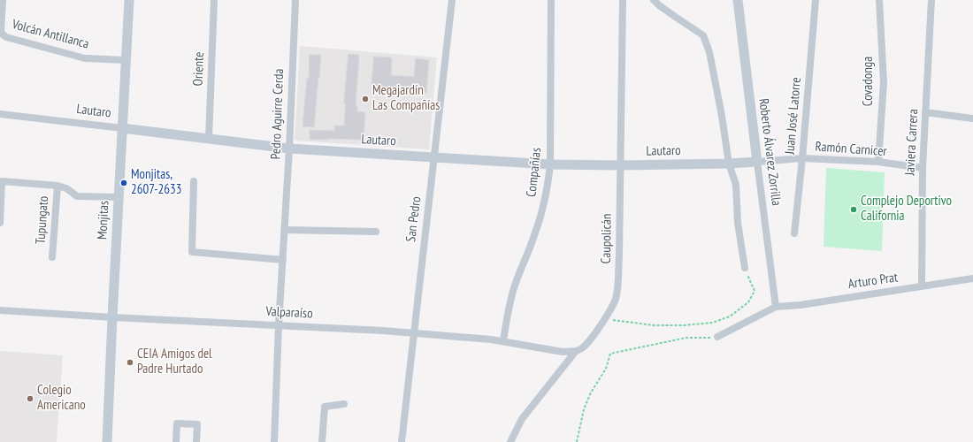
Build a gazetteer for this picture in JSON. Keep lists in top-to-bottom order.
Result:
{
  "streets": {
    "street": [
      "Volcán Antillanca",
      "Oriente",
      "Covadonga",
      "Lautaro",
      "Pedro Aguirre Cerda",
      "Juan José Latorre",
      "Javiera Carrera",
      "Ramón Carnicer",
      "Roberto Álvarez Zorrilla",
      "Compañías",
      "San Pedro",
      "Tupungato",
      "Monjitas",
      "Caupolicán",
      "Arturo Prat",
      "Valparaíso"
    ]
  },
  "crossings": [
    ["Volcán Antillanca", "Monjitas"],
    ["Oriente", "Lautaro"],
    ["Covadonga", "Ramón Carnicer"],
    ["Lautaro", "Pedro Aguirre Cerda"],
    ["Lautaro", "Ramón Carnicer"],
    ["Lautaro", "Roberto Álvarez Zorrilla"],
    ["Lautaro", "Compañías"],
    ["Lautaro", "San Pedro"],
    ["Lautaro", "Monjitas"],
    ["Lautaro", "Caupolicán"],
    ["Pedro Aguirre Cerda", "Valparaíso"],
    ["Juan José Latorre", "Ramón Carnicer"],
    ["Javiera Carrera", "Ramón Carnicer"],
    ["Javiera Carrera", "Arturo Prat"],
    ["Ramón Carnicer", "Roberto Álvarez Zorrilla"],
    ["Roberto Álvarez Zorrilla", "Arturo Prat"],
    ["Compañías", "Valparaíso"],
    ["San Pedro", "Valparaíso"],
    ["Monjitas", "Valparaíso"],
    ["Caupolicán", "Valparaíso"]
  ],
  "places": [
    "Megajardín Las Compañías",
    "Monjitas, 2607-2633",
    "Complejo Deportivo California",
    "CEIA Amigos del Padre Hurtado",
    "Colegio Americano"
  ]
}
